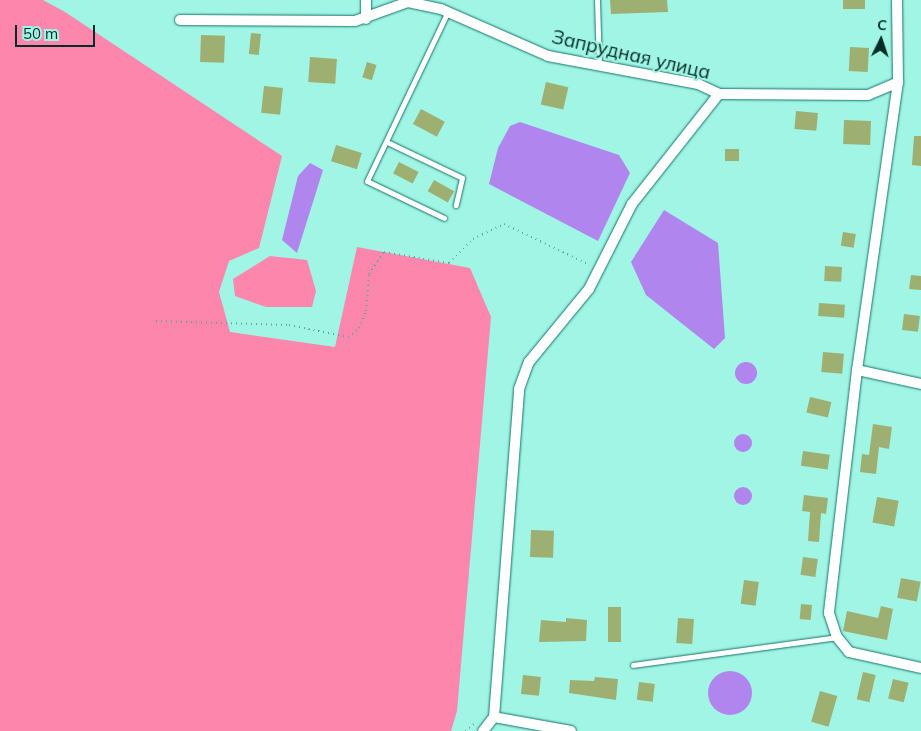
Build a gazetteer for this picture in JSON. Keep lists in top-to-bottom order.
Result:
{
  "streets": {
    "street": ["Запрудная улица"]
  },
  "scale_bar": "50 m",
  "north": "top"
}
